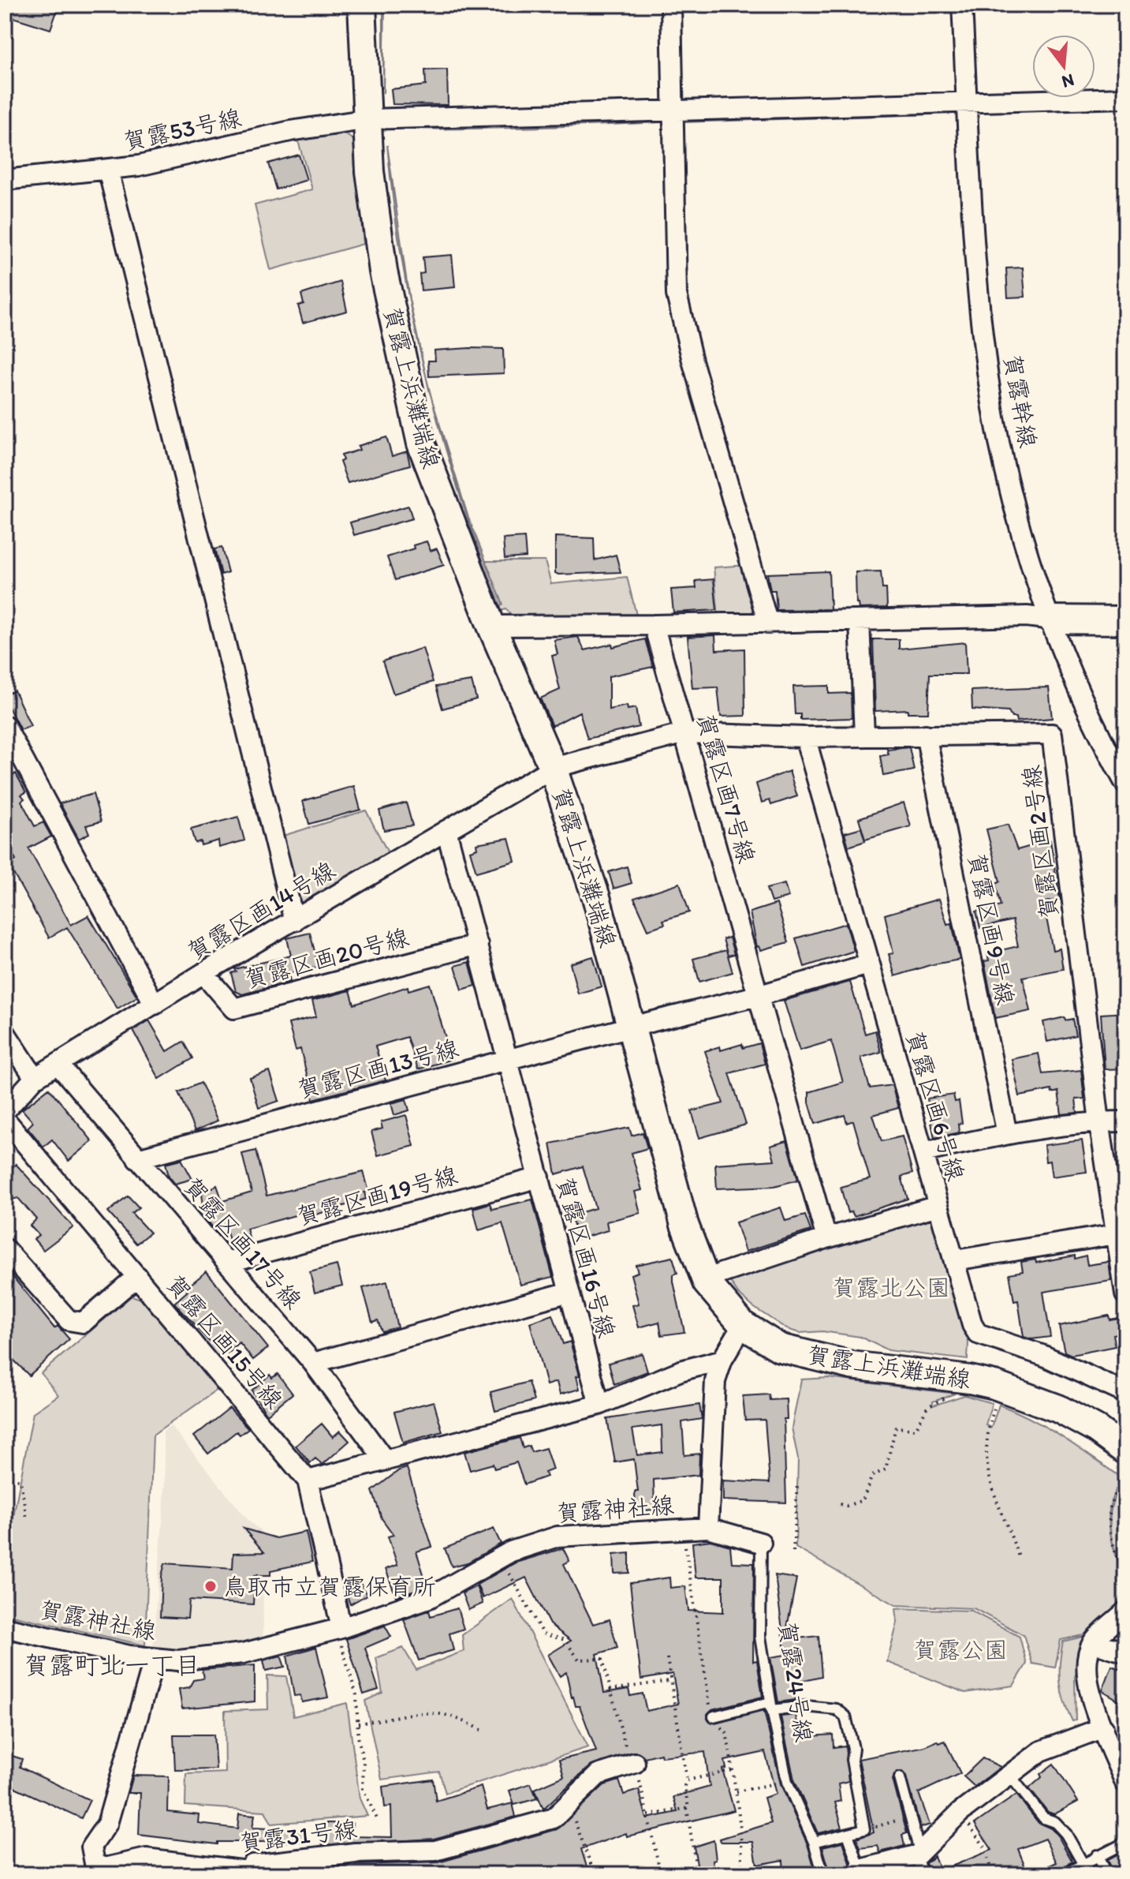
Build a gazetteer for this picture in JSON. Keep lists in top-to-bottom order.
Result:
{
  "streets": {
    "street": [
      "賀露53号線",
      "賀露上浜灘端線",
      "賀露幹線",
      "賀露区画7号線",
      "賀露区画2号線",
      "賀露区画14号線",
      "賀露区画9号線",
      "賀露区画20号線",
      "賀露区画13号線",
      "賀露区画6号線",
      "賀露区画19号線",
      "賀露区画17号線",
      "賀露区画16号線",
      "賀露区画15号線",
      "賀露神社線",
      "賀露24号線",
      "賀露31号線"
    ]
  },
  "crossings": [
    ["賀露53号線", "賀露上浜灘端線"],
    ["賀露53号線", "賀露幹線"],
    ["賀露上浜灘端線", "賀露区画2号線"],
    ["賀露上浜灘端線", "賀露区画14号線"],
    ["賀露上浜灘端線", "賀露区画13号線"],
    ["賀露上浜灘端線", "賀露神社線"],
    ["賀露区画7号線", "賀露区画2号線"],
    ["賀露区画7号線", "賀露区画13号線"],
    ["賀露区画2号線", "賀露区画14号線"],
    ["賀露区画2号線", "賀露区画9号線"],
    ["賀露区画2号線", "賀露区画6号線"],
    ["賀露区画14号線", "賀露区画20号線"],
    ["賀露区画14号線", "賀露区画17号線"],
    ["賀露区画14号線", "賀露区画16号線"],
    ["賀露区画20号線", "賀露区画16号線"],
    ["賀露区画13号線", "賀露区画6号線"],
    ["賀露区画13号線", "賀露区画17号線"],
    ["賀露区画13号線", "賀露区画16号線"],
    ["賀露区画19号線", "賀露区画17号線"],
    ["賀露区画19号線", "賀露区画16号線"],
    ["賀露区画15号線", "賀露神社線"],
    ["賀露神社線", "賀露24号線"],
    ["賀露神社線", "賀露31号線"]
  ],
  "districts": ["賀露町北一丁目"],
  "parks": ["賀露北公園", "賀露公園"],
  "places": ["鳥取市立賀露保育所"],
  "north": "bottom"
}
